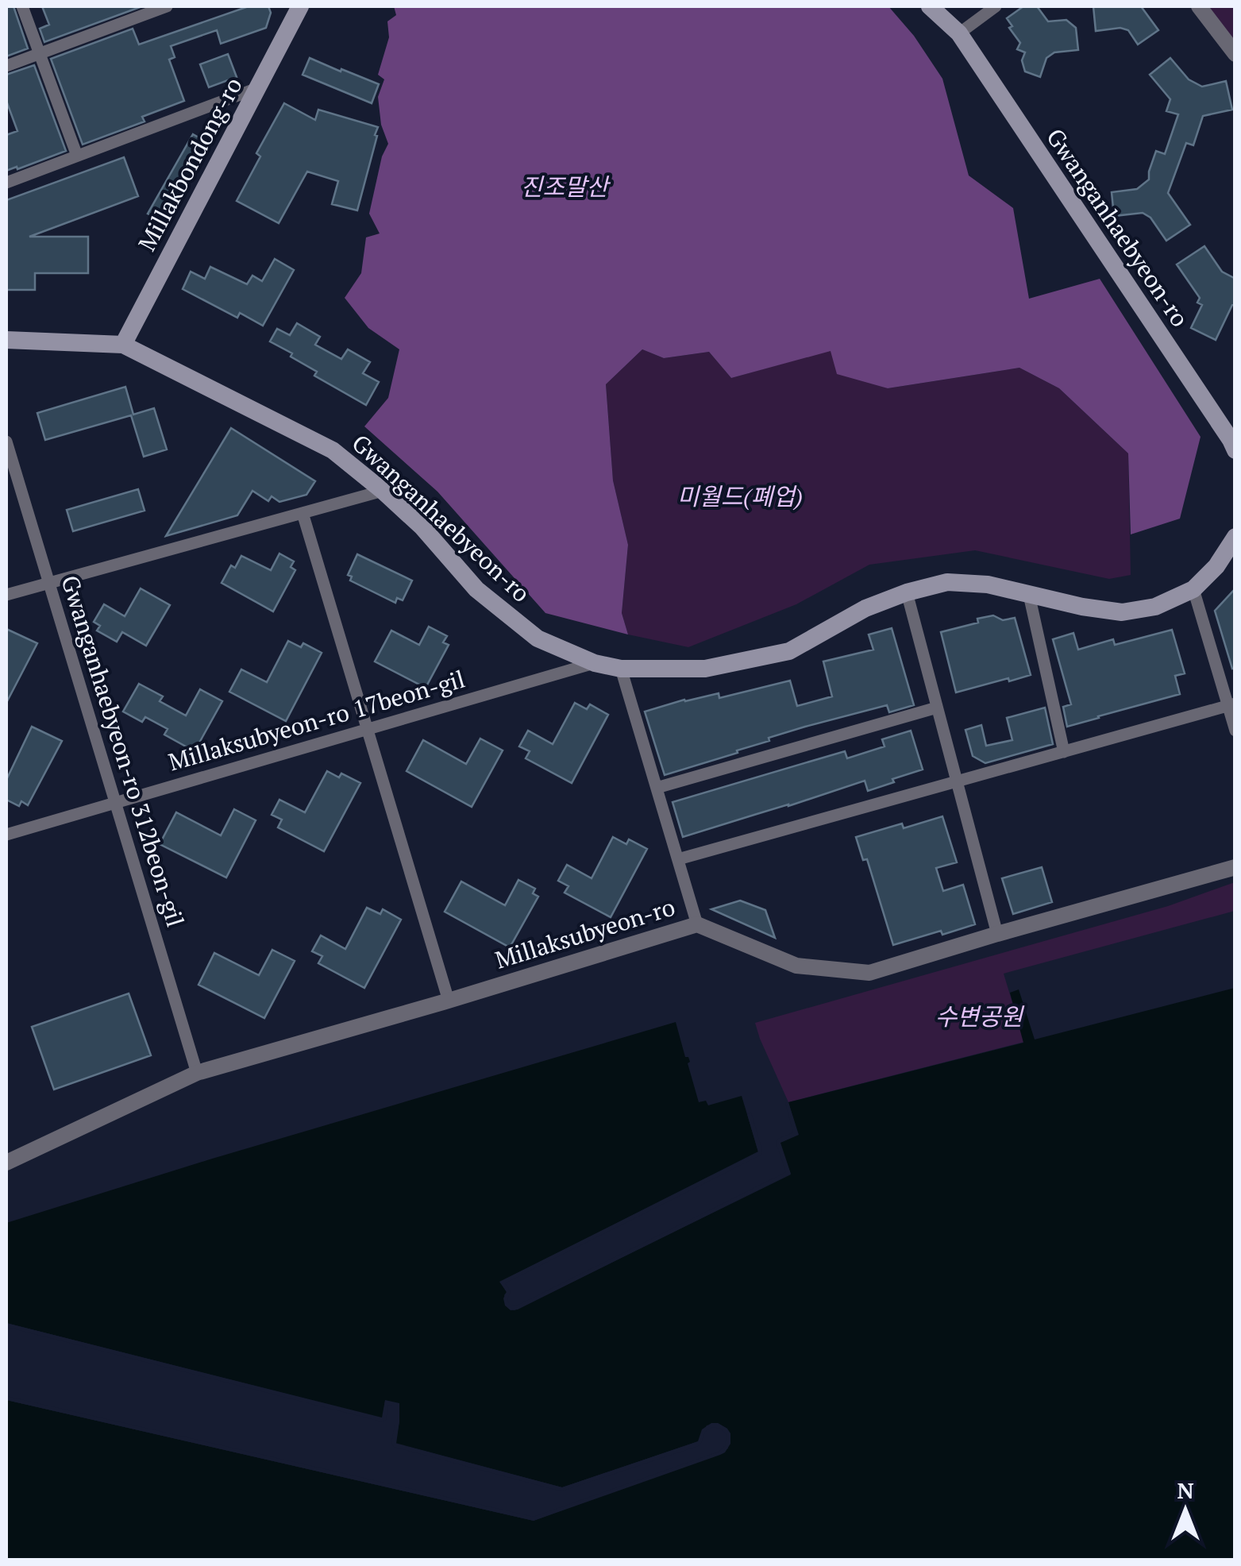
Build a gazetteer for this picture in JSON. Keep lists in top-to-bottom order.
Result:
{
  "streets": {
    "main road": ["Millakbondong-ro", "Gwanganhaebyeon-ro"],
    "street": ["Millaksubyeon-ro 17beon-gil", "Gwanganhaebyeon-ro 312beon-gil", "Millaksubyeon-ro"]
  },
  "crossings": [
    ["Millakbondong-ro", "Gwanganhaebyeon-ro"],
    ["Gwanganhaebyeon-ro", "Millaksubyeon-ro 17beon-gil"],
    ["Millaksubyeon-ro 17beon-gil", "Gwanganhaebyeon-ro 312beon-gil"],
    ["Gwanganhaebyeon-ro 312beon-gil", "Millaksubyeon-ro"]
  ],
  "parks": ["진조말산", "미월드(폐업)", "수변공원"],
  "north": "top"
}
